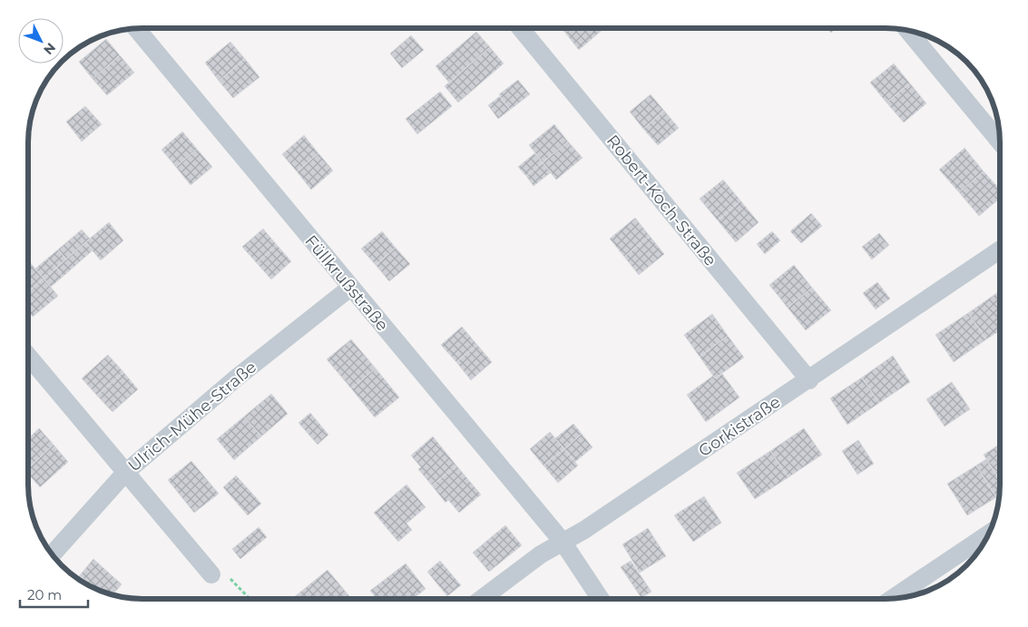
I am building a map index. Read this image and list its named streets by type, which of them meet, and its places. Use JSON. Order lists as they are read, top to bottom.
{
  "streets": {
    "street": [
      "Robert-Koch-Straße",
      "Füllkrußstraße",
      "Ulrich-Mühe-Straße",
      "Gorkistraße"
    ]
  },
  "crossings": [
    ["Robert-Koch-Straße", "Gorkistraße"],
    ["Füllkrußstraße", "Ulrich-Mühe-Straße"],
    ["Füllkrußstraße", "Gorkistraße"]
  ],
  "scale_bar": "20 m",
  "north": "bottom right"
}
